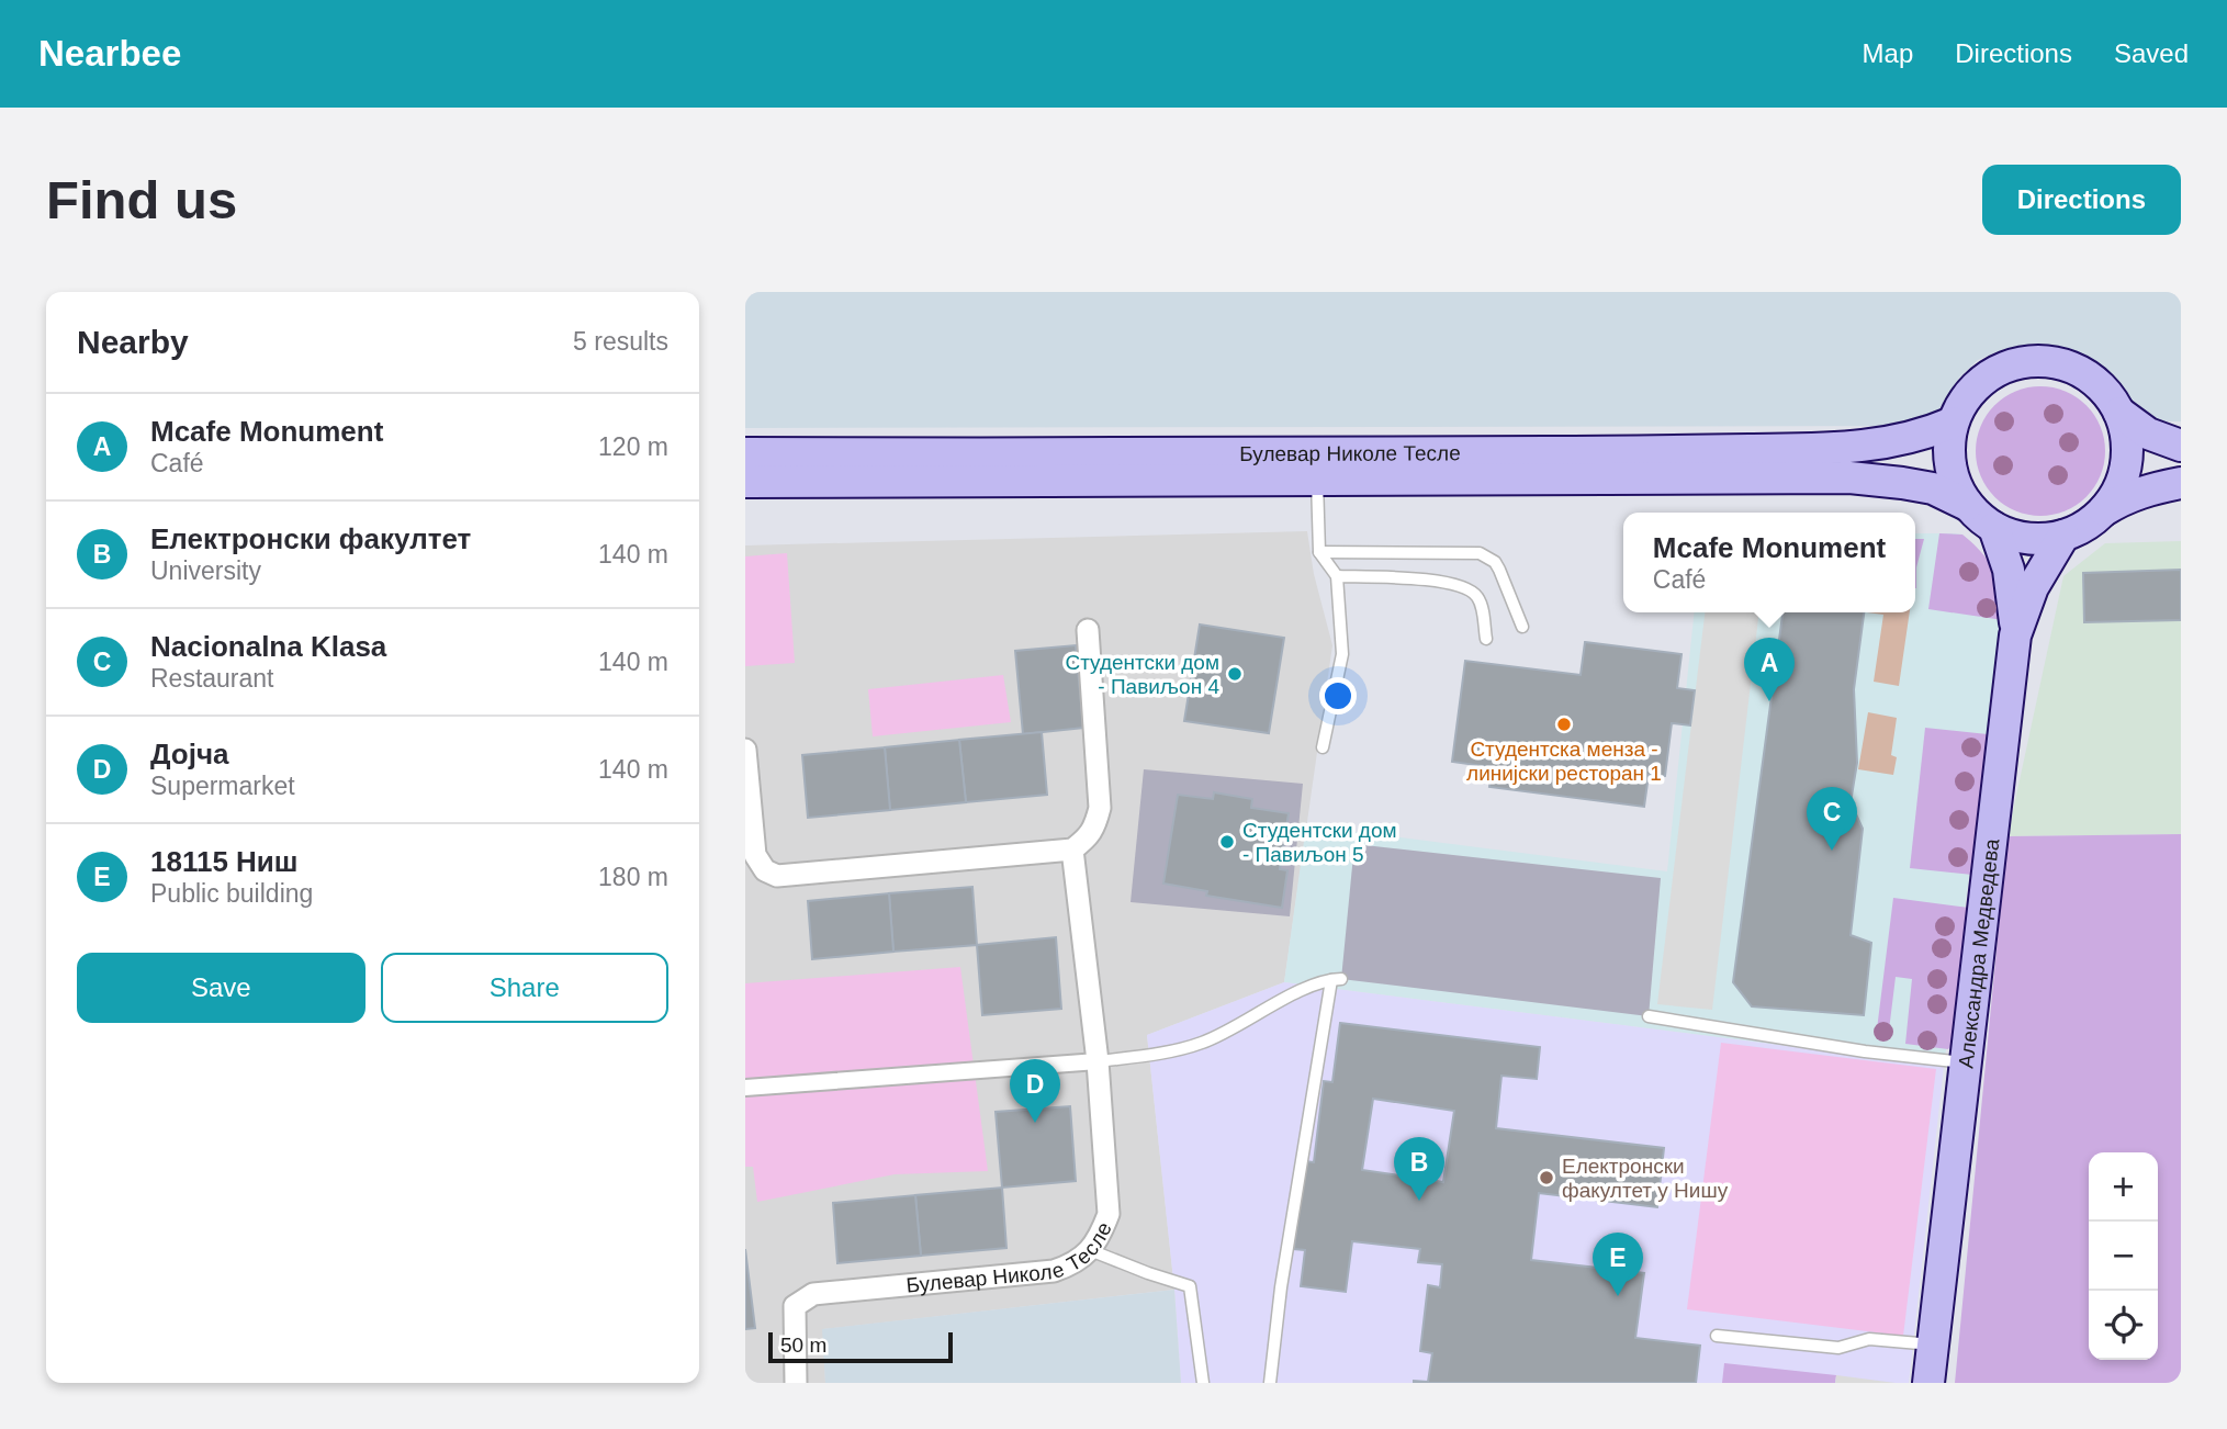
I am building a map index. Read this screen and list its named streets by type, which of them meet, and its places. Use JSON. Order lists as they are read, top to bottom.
{
  "streets": {
    "main road": ["Булевар Николе Тесле", "Александра Медведева"]
  },
  "crossings": [
    ["Булевар Николе Тесле", "Александра Медведева"]
  ],
  "places": [
    "Студентски дом - Павиљон 4",
    "Студентска менза - линијски ресторан 1",
    "Студентски дом - Павиљон 5",
    "Електронски факултет у Нишу"
  ],
  "scale_bar": "50 m",
  "page": {
    "header": "Nearbee",
    "nav": ["Map", "Directions", "Saved"],
    "buttons": [
      "Directions",
      ["Save", "Share"]
    ],
    "title": "Find us",
    "heading": ["Nearby", "5 results"],
    "list": [
      {
        "mark": "A",
        "name": "Mcafe Monument",
        "note": "Café",
        "value": "120 m"
      },
      {
        "mark": "B",
        "name": "Електронски факултет",
        "note": "University",
        "value": "140 m"
      },
      {
        "mark": "C",
        "name": "Nacionalna Klasa",
        "note": "Restaurant",
        "value": "140 m"
      },
      {
        "mark": "D",
        "name": "Дојча",
        "note": "Supermarket",
        "value": "140 m"
      },
      {
        "mark": "E",
        "name": "18115 Ниш",
        "note": "Public building",
        "value": "180 m"
      }
    ],
    "popup": ["Mcafe Monument", "Café"],
    "pins": [
      "A",
      "C",
      "D",
      "B",
      "E"
    ],
    "map_buttons": ["+", "−"],
    "scale": "50 m"
  }
}
